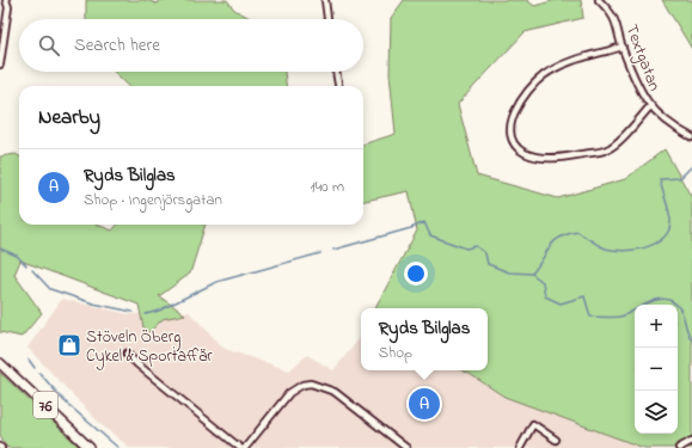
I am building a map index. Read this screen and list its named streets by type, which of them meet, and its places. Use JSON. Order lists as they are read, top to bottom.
{
  "streets": {
    "main road": ["76"],
    "street": ["Textgatan"]
  },
  "places": {
    "shop": ["Stöveln Öberg Cykel & Sportaffär"]
  },
  "page": {
    "search": "Search here",
    "heading": "Nearby",
    "list": [
      {
        "mark": "A",
        "name": "Ryds Bilglas",
        "note": "Shop · Ingenjörsgatan",
        "value": "140 m"
      }
    ],
    "map_buttons": ["+", "−"],
    "popup": ["Ryds Bilglas", "Shop"],
    "pins": "A"
  }
}
